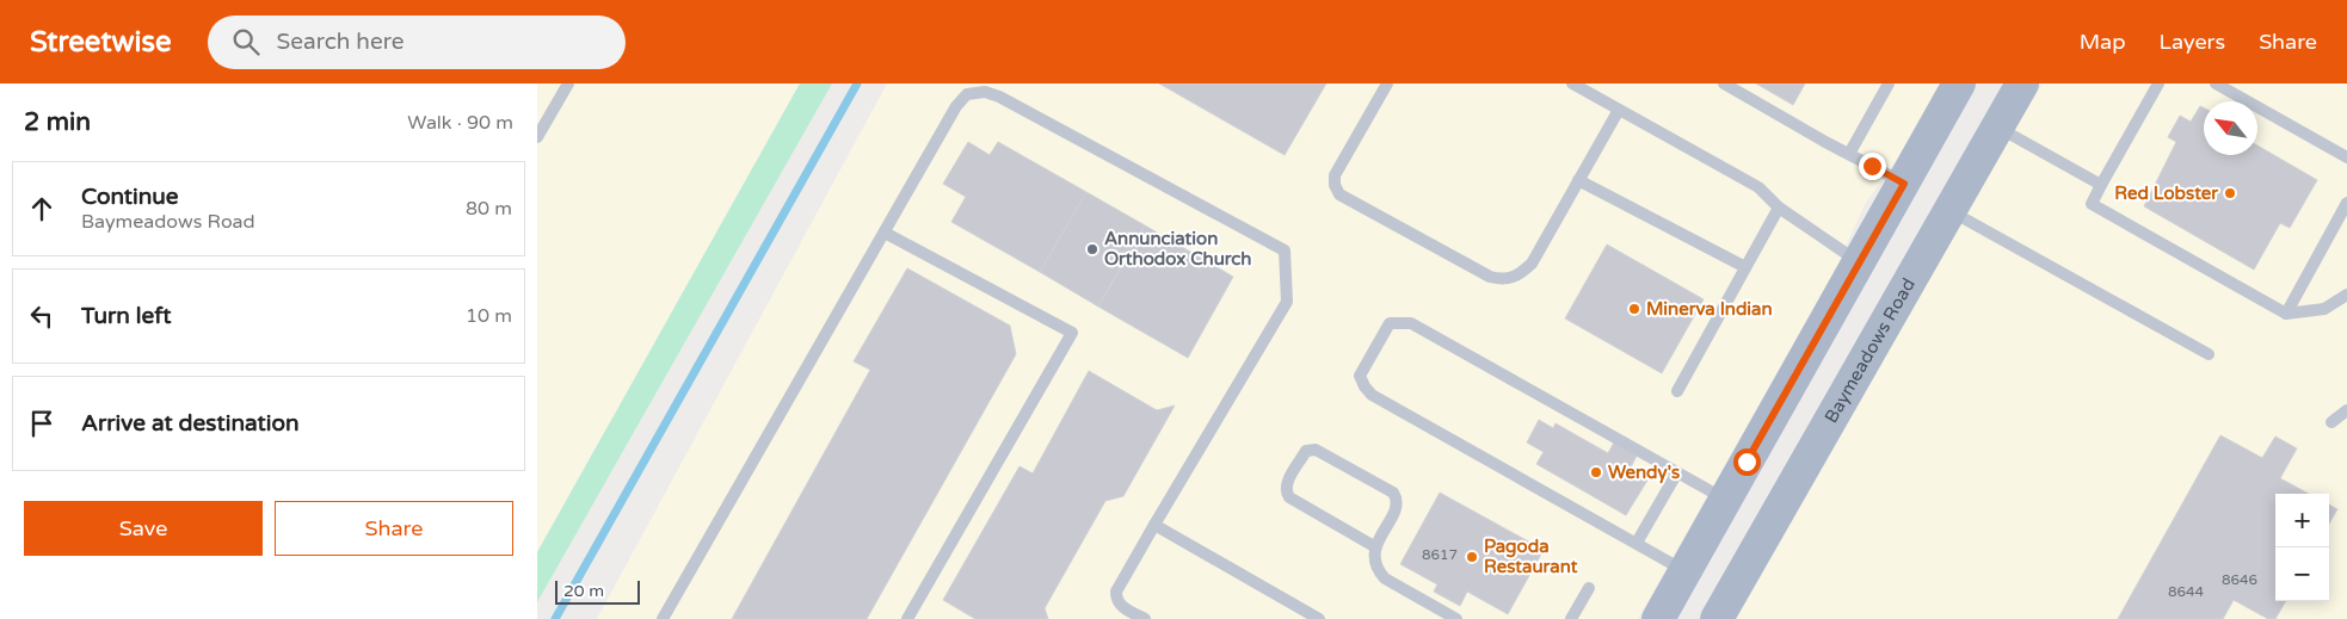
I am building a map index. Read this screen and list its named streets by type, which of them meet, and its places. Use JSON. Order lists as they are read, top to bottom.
{
  "streets": {
    "main road": ["Baymeadows Road"]
  },
  "places": [
    "Red Lobster",
    "Annunciation Orthodox Church",
    "Minerva Indian",
    "Wendy's",
    "Pagoda Restaurant"
  ],
  "house_numbers": ["8617", "8646", "8644"],
  "scale_bar": "20 m",
  "north": "top left",
  "page": {
    "header": "Streetwise",
    "search": "Search here",
    "nav": ["Map", "Layers", "Share"],
    "heading": ["2 min", "Walk · 90 m"],
    "list": [
      ["Continue", "Baymeadows Road", "80 m"],
      ["Turn left", "10 m"],
      "Arrive at destination"
    ],
    "buttons": ["Save", "Share"],
    "map_buttons": ["+", "−"],
    "scale": "20 m"
  }
}
